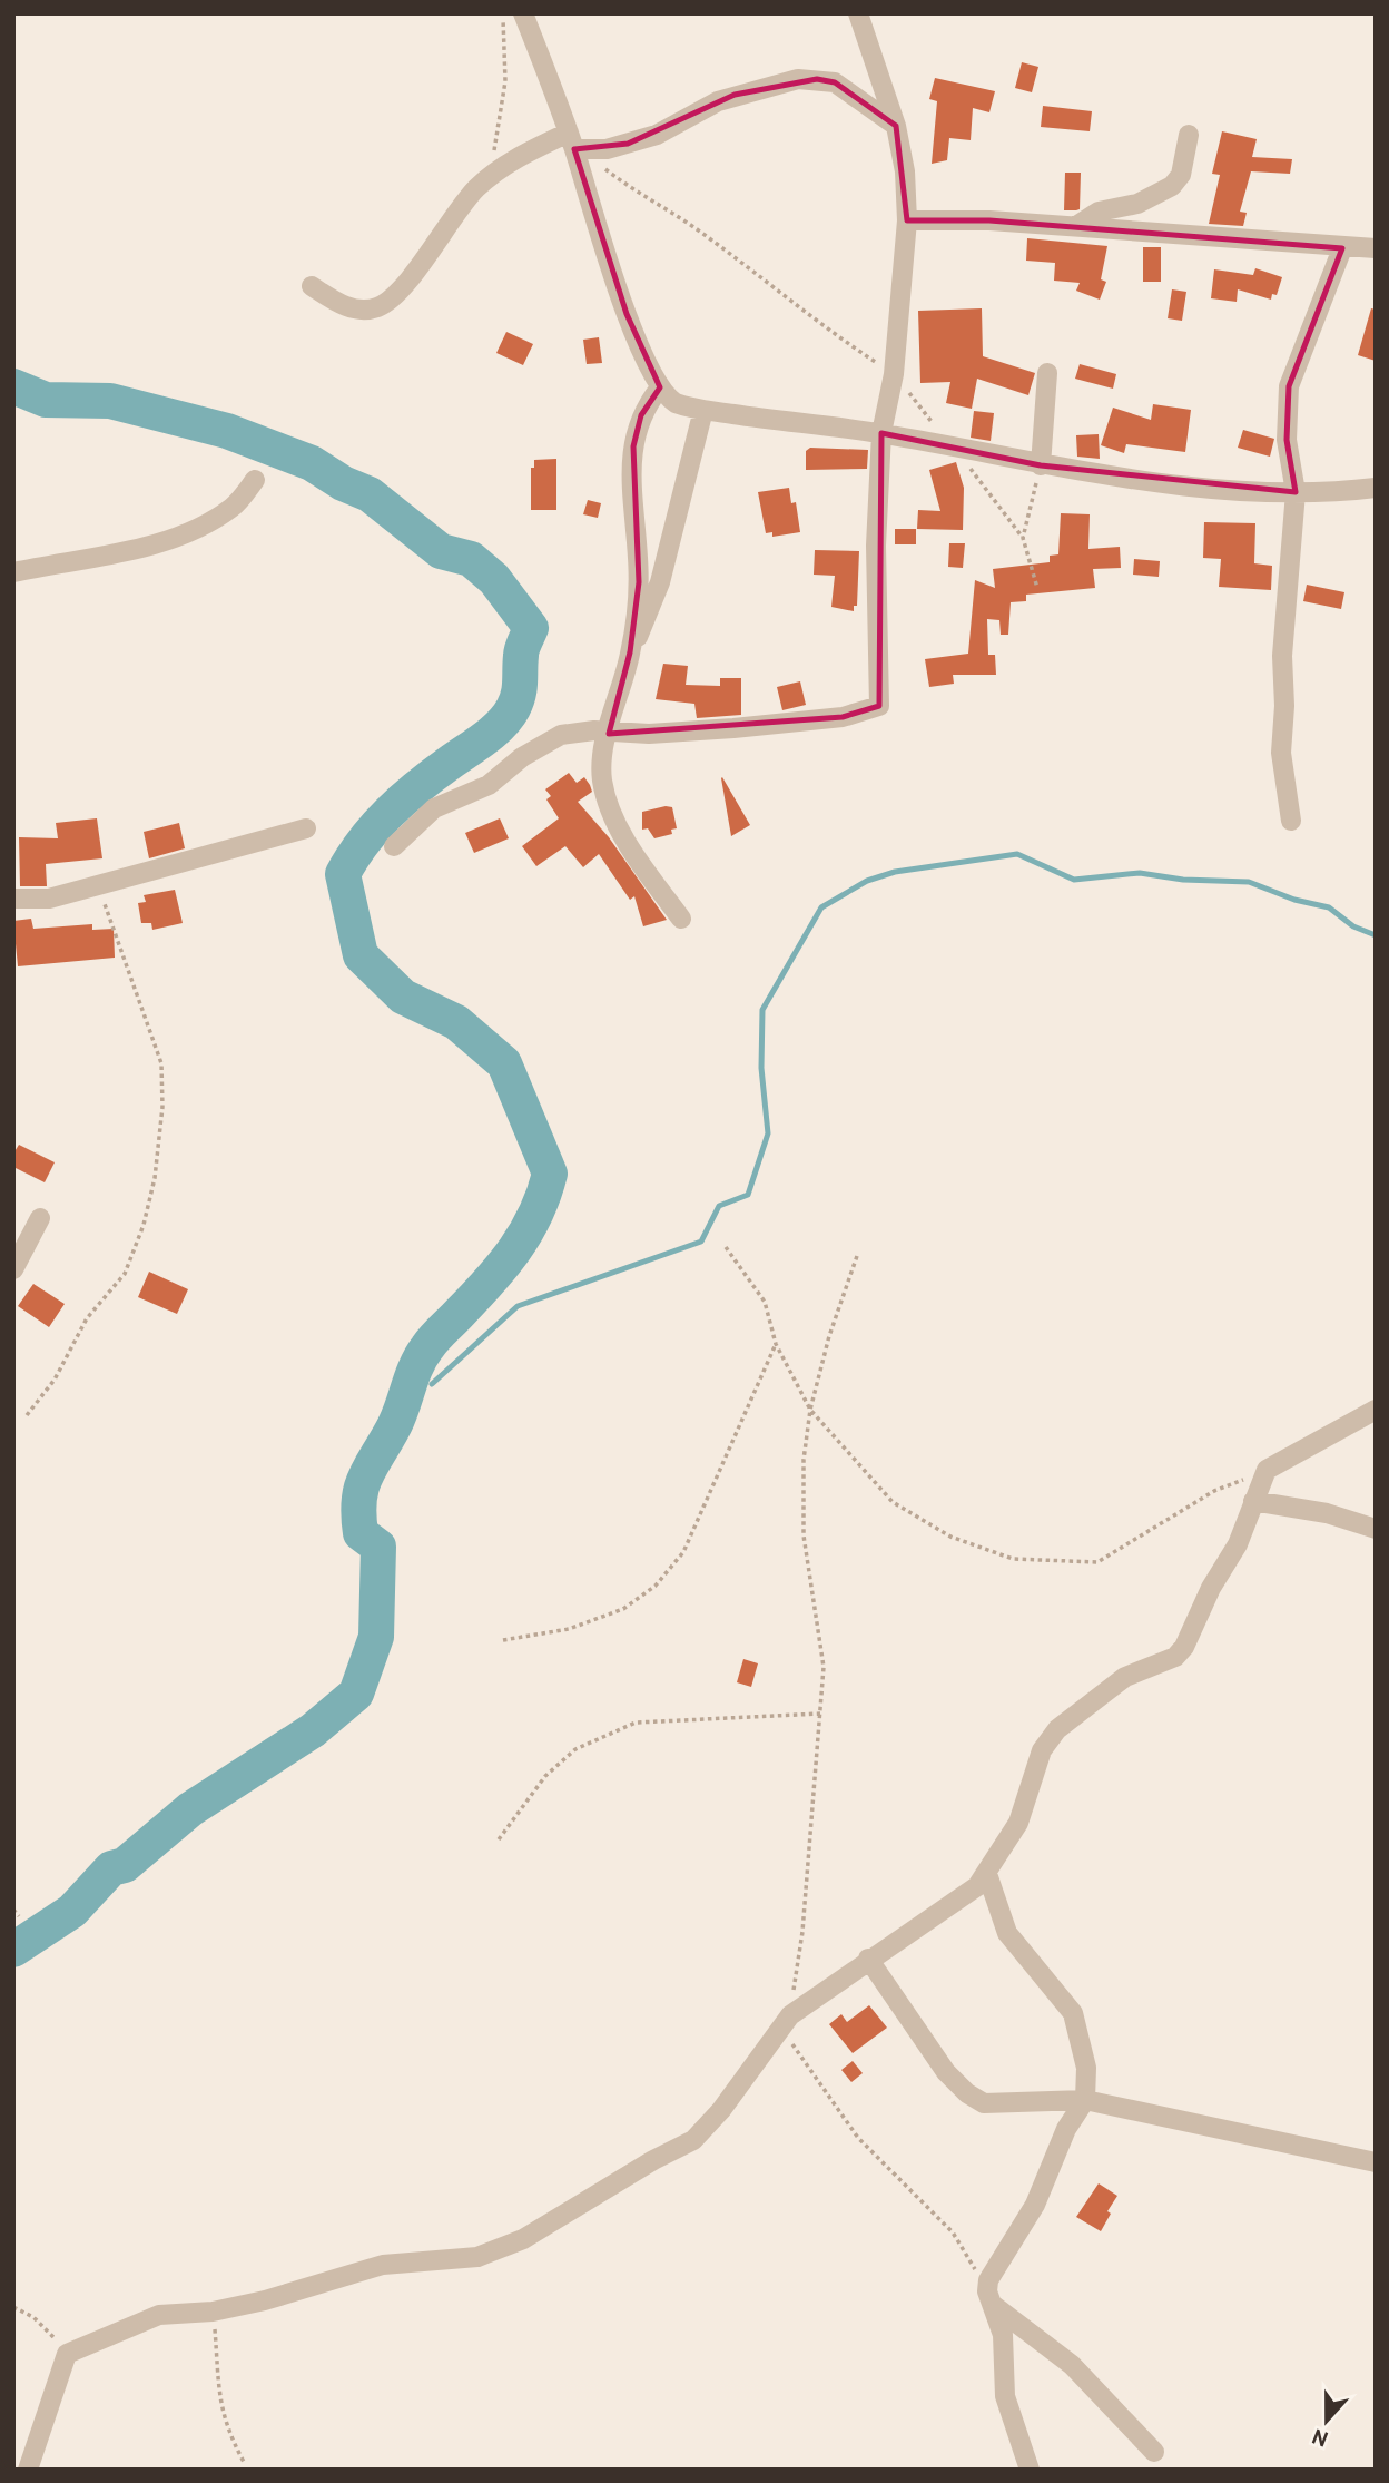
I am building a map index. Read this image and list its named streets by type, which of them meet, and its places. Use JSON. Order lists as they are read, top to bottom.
{
  "north": "bottom"
}
